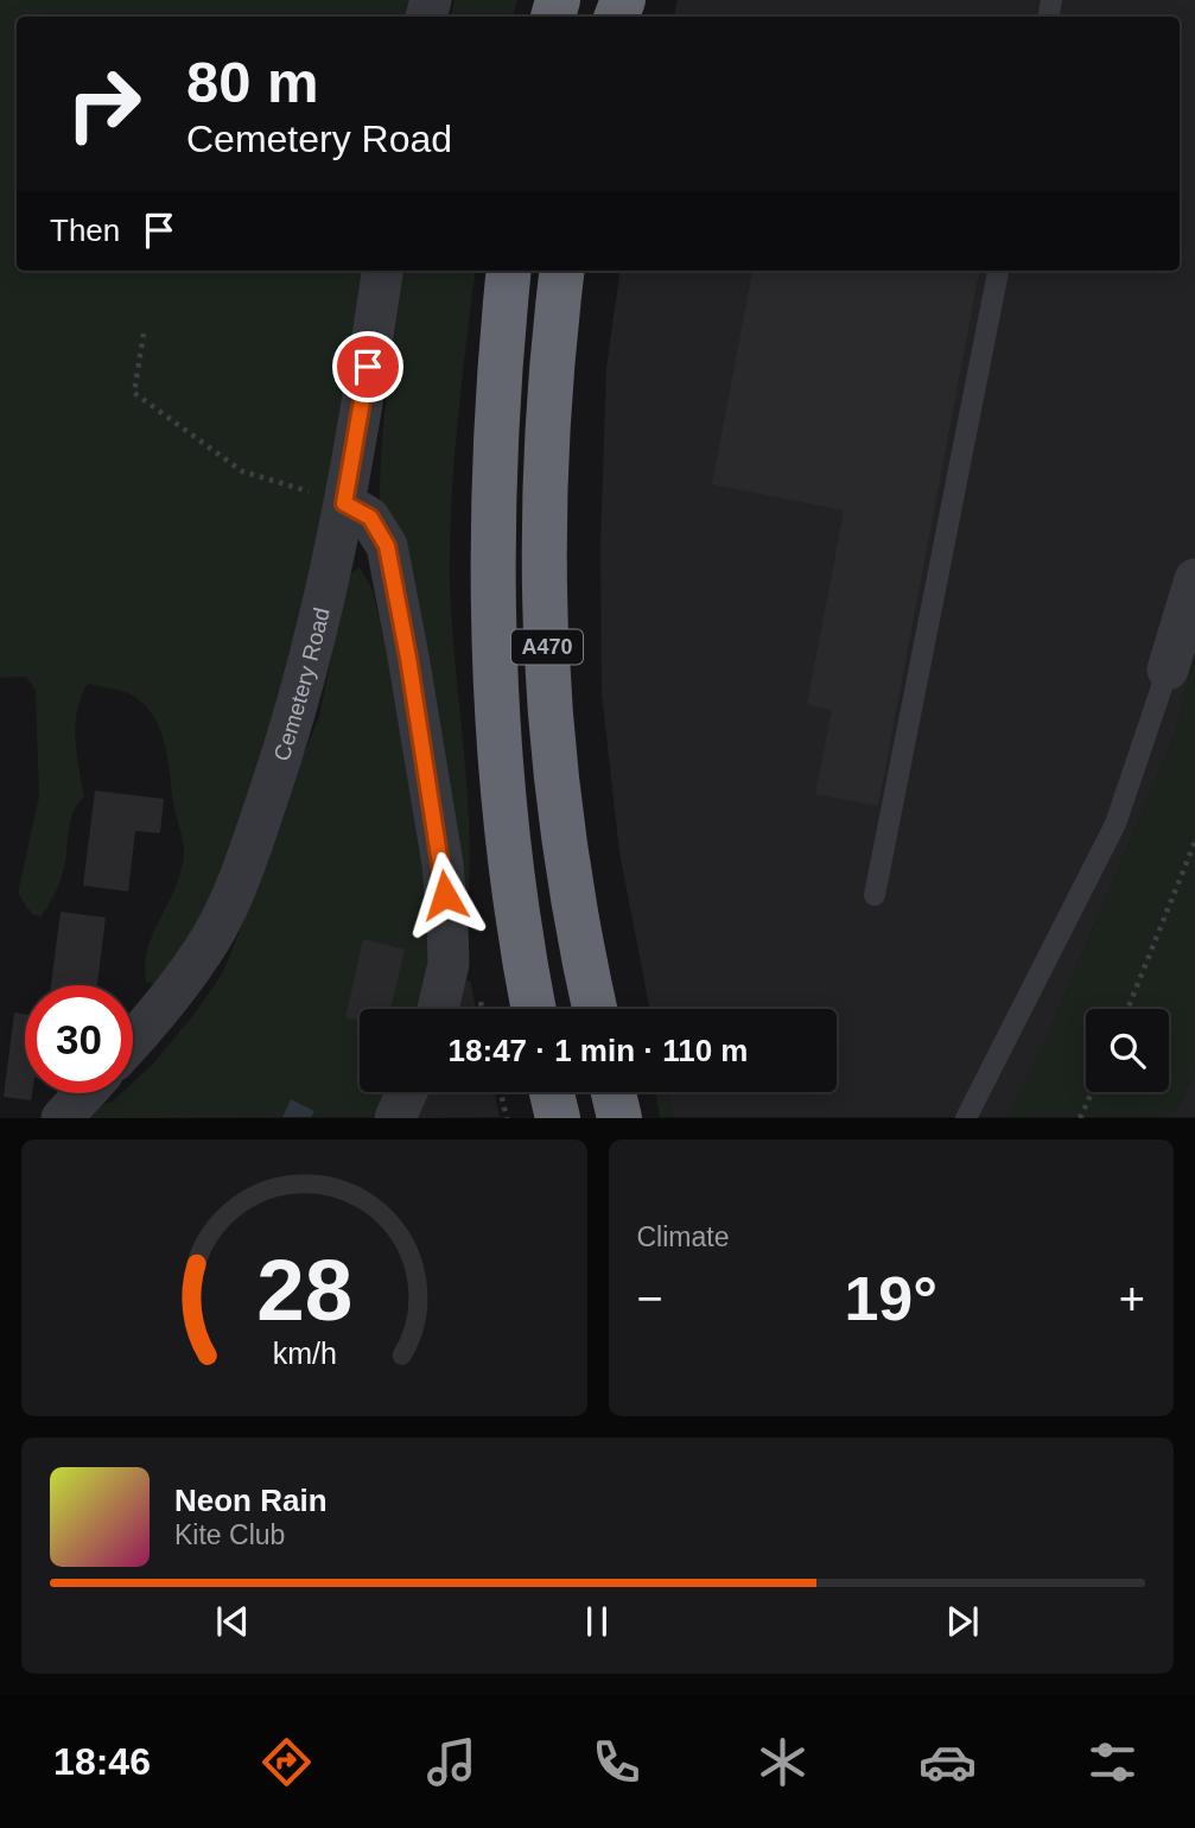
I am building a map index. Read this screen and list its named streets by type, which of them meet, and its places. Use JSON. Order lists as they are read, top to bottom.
{
  "streets": {
    "highway": ["A470"],
    "street": ["Cemetery Road"]
  },
  "page": {
    "turn": ["80 m", "Cemetery Road"],
    "then": "Then",
    "limit": "30",
    "trip": "18:47 · 1 min · 110 m",
    "tile": "Climate",
    "heat": ["−", "19°", "+"],
    "song": ["Neon Rain", "Kite Club"],
    "tabs": "18:46",
    "gauge": ["28", "km/h"]
  }
}
